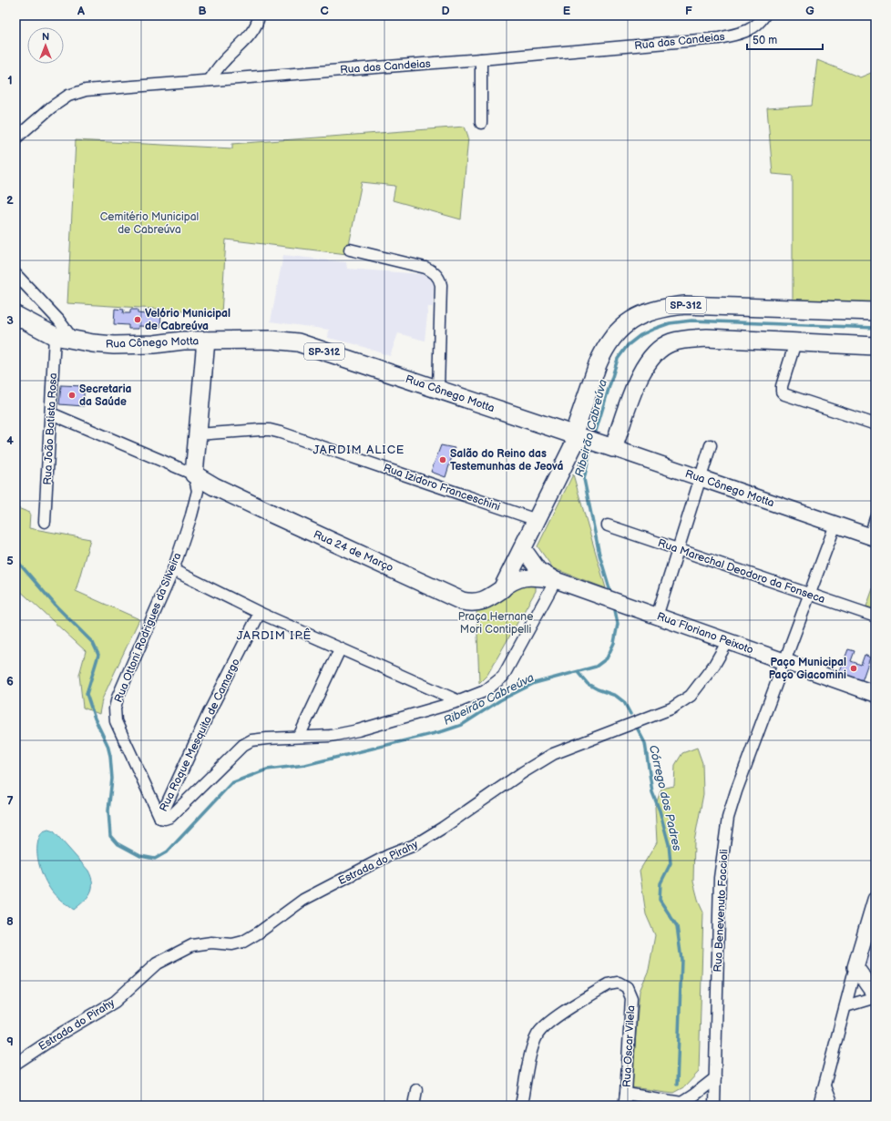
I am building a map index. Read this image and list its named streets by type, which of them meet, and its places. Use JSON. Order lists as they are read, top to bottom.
{
  "streets": {
    "main road": ["SP-312", "Rua Cônego Motta", "Rua 24 de Março"],
    "street": [
      "Rua das Candeias",
      "Rua João Batista Rosa",
      "Rua Izidoro Franceschini",
      "Rua Marechal Deodoro da Fonseca",
      "Rua Ottoni Rodrigues da Silveira",
      "Rua Floriano Peixoto",
      "Rua Roque Mesquita de Camargo",
      "Estrada do Pirahy",
      "Rua Benevenuto Faccioli",
      "Rua Oscar Vilela"
    ]
  },
  "crossings": [
    ["SP-312", "Rua Cônego Motta"],
    ["SP-312", "Rua 24 de Março"],
    ["Rua Cônego Motta", "Rua João Batista Rosa"],
    ["Rua Cônego Motta", "Rua 24 de Março"],
    ["Rua Cônego Motta", "Rua Benevenuto Faccioli"],
    ["Rua João Batista Rosa", "Rua 24 de Março"],
    ["Rua Izidoro Franceschini", "Rua 24 de Março"],
    ["Rua 24 de Março", "Rua Ottoni Rodrigues da Silveira"],
    ["Rua Marechal Deodoro da Fonseca", "Rua Benevenuto Faccioli"],
    ["Rua Ottoni Rodrigues da Silveira", "Rua Roque Mesquita de Camargo"],
    ["Rua Floriano Peixoto", "Estrada do Pirahy"],
    ["Rua Floriano Peixoto", "Rua Benevenuto Faccioli"]
  ],
  "districts": ["JARDIM ALICE", "JARDIM IPÊ"],
  "water": ["Ribeirão Cabreúva", "Córrego dos Padres"],
  "parks": ["Cemitério Municipal de Cabreúva", "Praça Hernane Mori Contipelli"],
  "places": [
    "Velório Municipal de Cabreúva",
    "Secretaria da Saúde",
    "Salão do Reino das Testemunhas de Jeová",
    "Paço Municipal Paço Giacomini"
  ],
  "scale_bar": "50 m",
  "north": "top",
  "grid": {
    "columns": [
      "A",
      "B",
      "C",
      "D",
      "E",
      "F",
      "G"
    ],
    "rows": [
      "1",
      "2",
      "3",
      "4",
      "5",
      "6",
      "7",
      "8",
      "9"
    ]
  }
}
